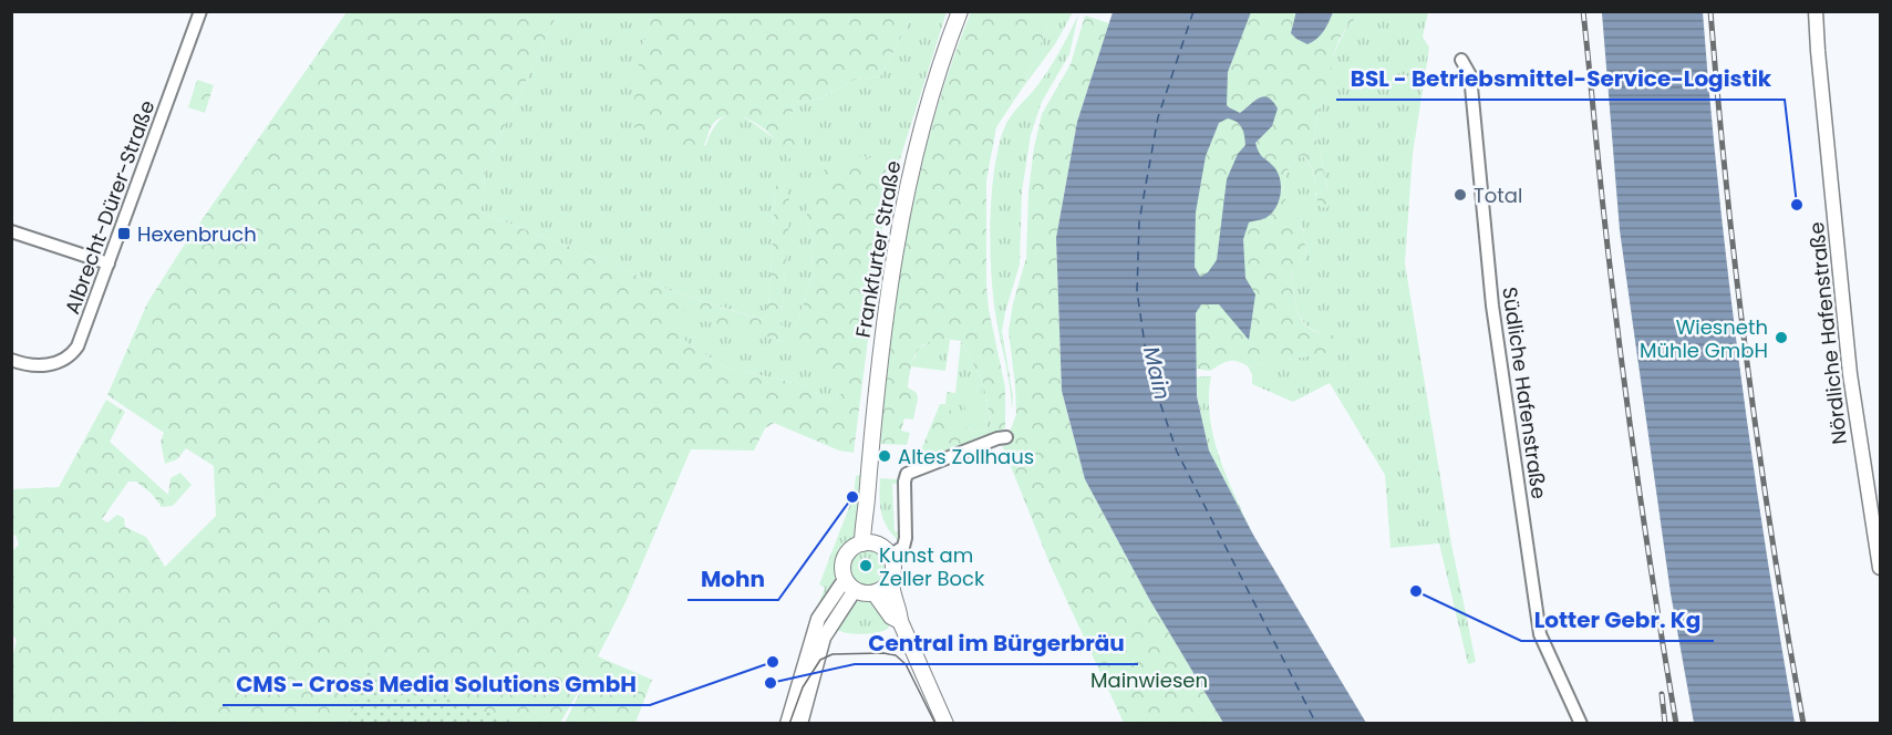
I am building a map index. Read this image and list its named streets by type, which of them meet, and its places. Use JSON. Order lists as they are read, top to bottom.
{
  "streets": {
    "main road": ["Frankfurter Straße"],
    "street": ["Albrecht-Dürer-Straße", "Nördliche Hafenstraße", "Südliche Hafenstraße"]
  },
  "water": ["Main"],
  "parks": ["Mainwiesen"],
  "places": {
    "other": [
      "Total",
      "BSL - Betriebsmittel-Service-Logistik",
      "Wiesneth Mühle GmbH",
      "Altes Zollhaus",
      "Mohn",
      "Kunst am Zeller Bock",
      "Lotter Gebr. Kg",
      "CMS - Cross Media Solutions GmbH",
      "Central im Bürgerbräu"
    ],
    "transit": ["Hexenbruch"]
  }
}
